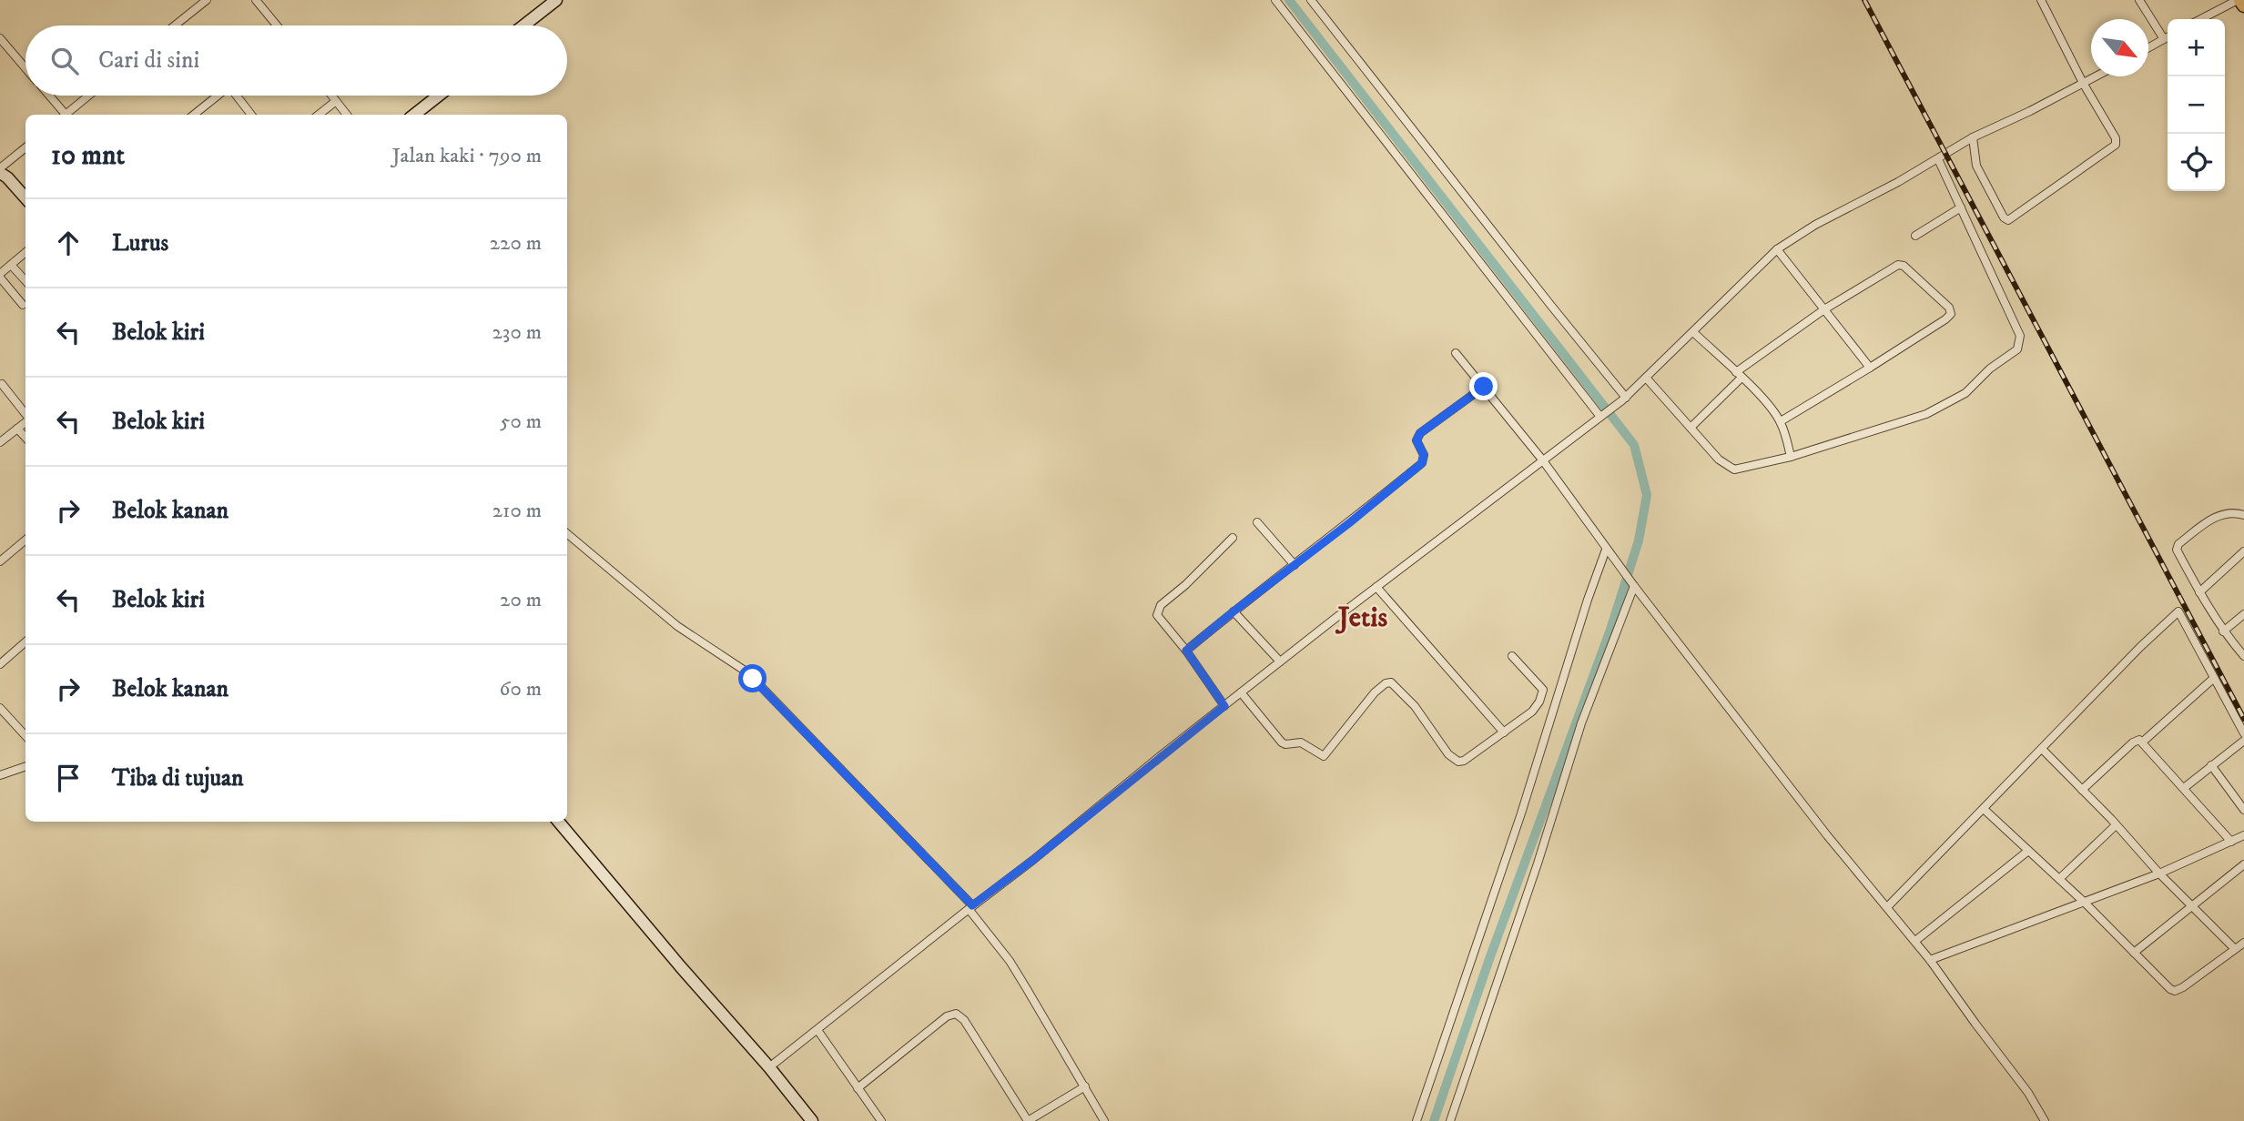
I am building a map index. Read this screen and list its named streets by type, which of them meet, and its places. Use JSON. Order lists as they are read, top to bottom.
{
  "districts": ["Jetis"],
  "north": "bottom right",
  "page": {
    "map_buttons": ["+", "−"],
    "search": "Cari di sini",
    "heading": ["10 mnt", "Jalan kaki · 790 m"],
    "list": [
      ["Lurus", "220 m"],
      ["Belok kiri", "230 m"],
      ["Belok kiri", "50 m"],
      ["Belok kanan", "210 m"],
      ["Belok kiri", "20 m"],
      ["Belok kanan", "60 m"],
      "Tiba di tujuan"
    ]
  }
}
